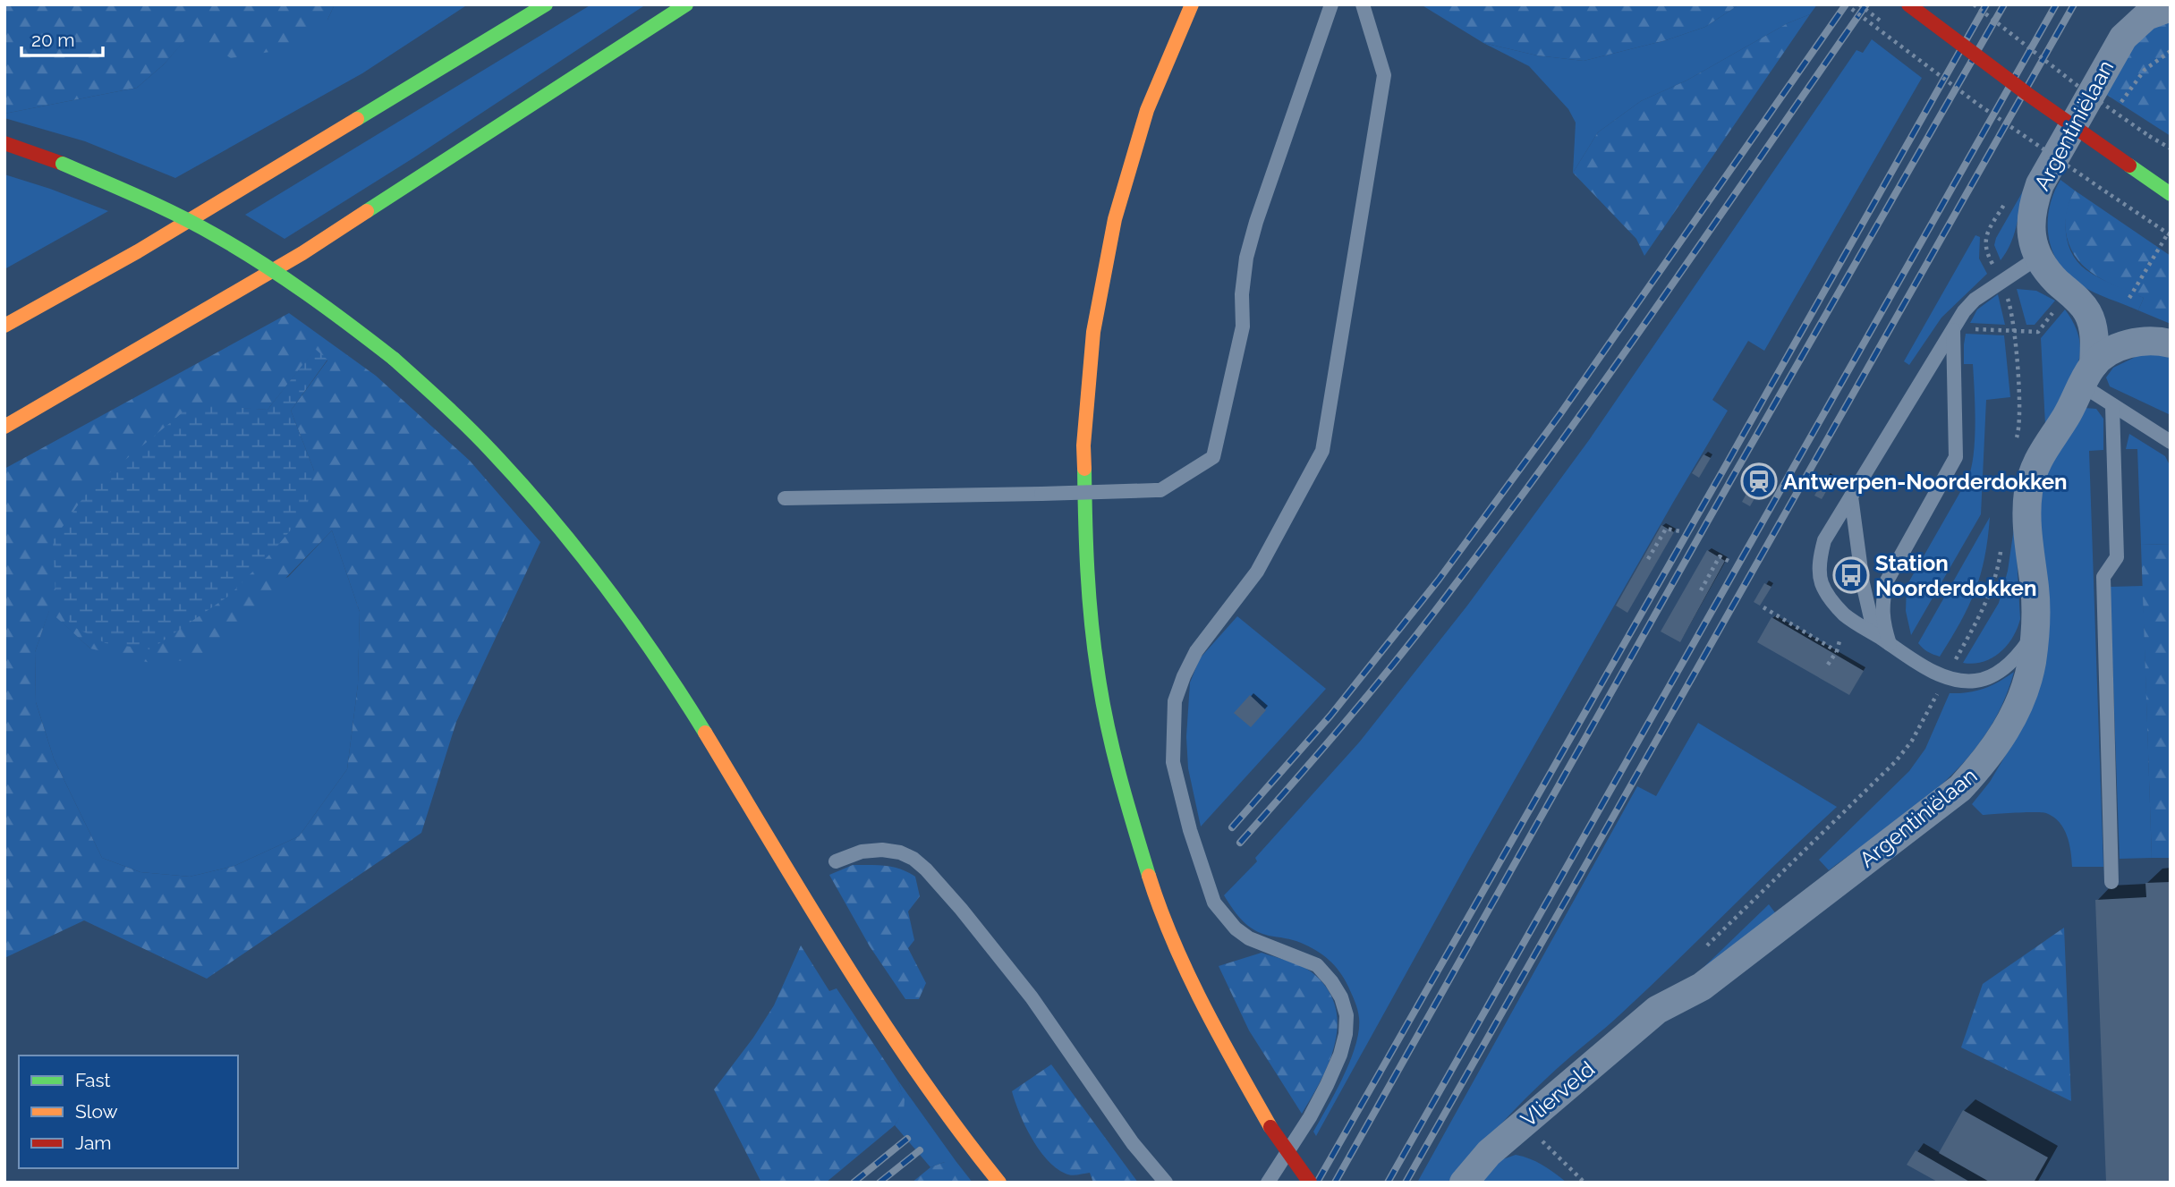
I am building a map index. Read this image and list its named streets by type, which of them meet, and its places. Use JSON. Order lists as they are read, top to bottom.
{
  "streets": {
    "street": ["Argentiniëlaan", "Vlierveld"]
  },
  "crossings": [
    ["Argentiniëlaan", "Vlierveld"]
  ],
  "places": {
    "station": ["Antwerpen-Noorderdokken"],
    "bus stop": ["Station Noorderdokken"]
  },
  "legend": ["Fast", "Slow", "Jam"],
  "scale_bar": "20 m"
}
